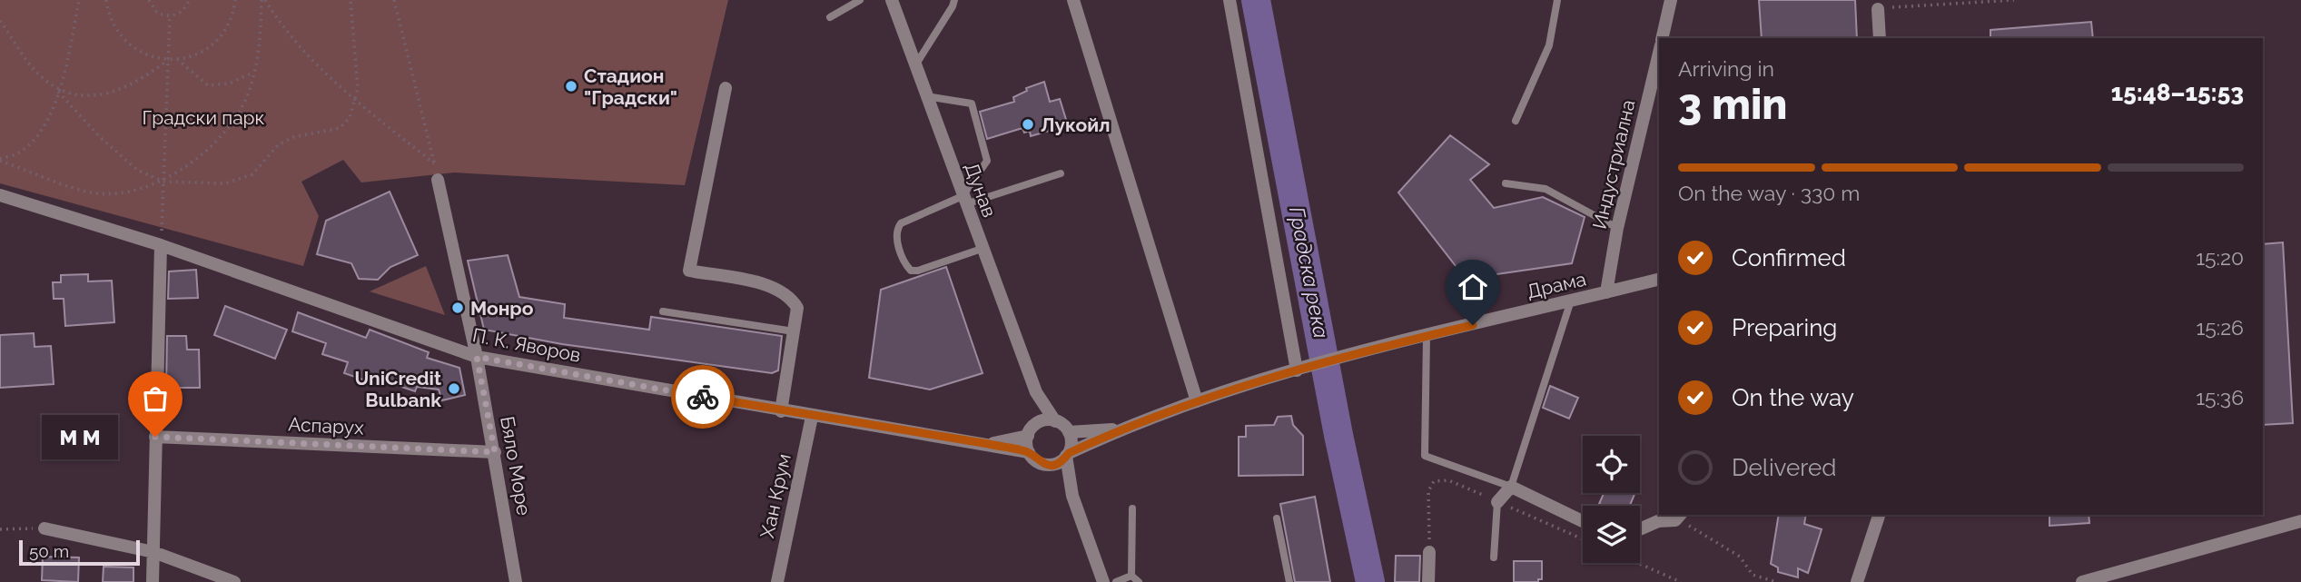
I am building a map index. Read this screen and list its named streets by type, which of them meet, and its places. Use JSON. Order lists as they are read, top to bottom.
{
  "streets": {
    "street": [
      "Индустриална",
      "Дунав",
      "Драма",
      "П. К. Яворов",
      "Аспарух",
      "Бяло Море",
      "Хан Крум"
    ]
  },
  "crossings": [
    ["Индустриална", "Драма"],
    ["Дунав", "П. К. Яворов"],
    ["П. К. Яворов", "Бяло Море"],
    ["П. К. Яворов", "Хан Крум"],
    ["Аспарух", "Бяло Море"]
  ],
  "water": ["Градска река"],
  "parks": ["Градски парк"],
  "places": [
    "Стадион \"Градски\"",
    "Лукойл",
    "Монро",
    "UniCredit Bulbank",
    "M M"
  ],
  "scale_bar": "50 m",
  "page": {
    "heading": ["3 min", "Arriving in", "15:48–15:53"],
    "bar": "On the way · 330 m",
    "list": [
      ["Confirmed", "15:20"],
      ["Preparing", "15:26"],
      ["On the way", "15:36"],
      "Delivered"
    ],
    "bubble": "M M",
    "scale": "50 m"
  }
}
